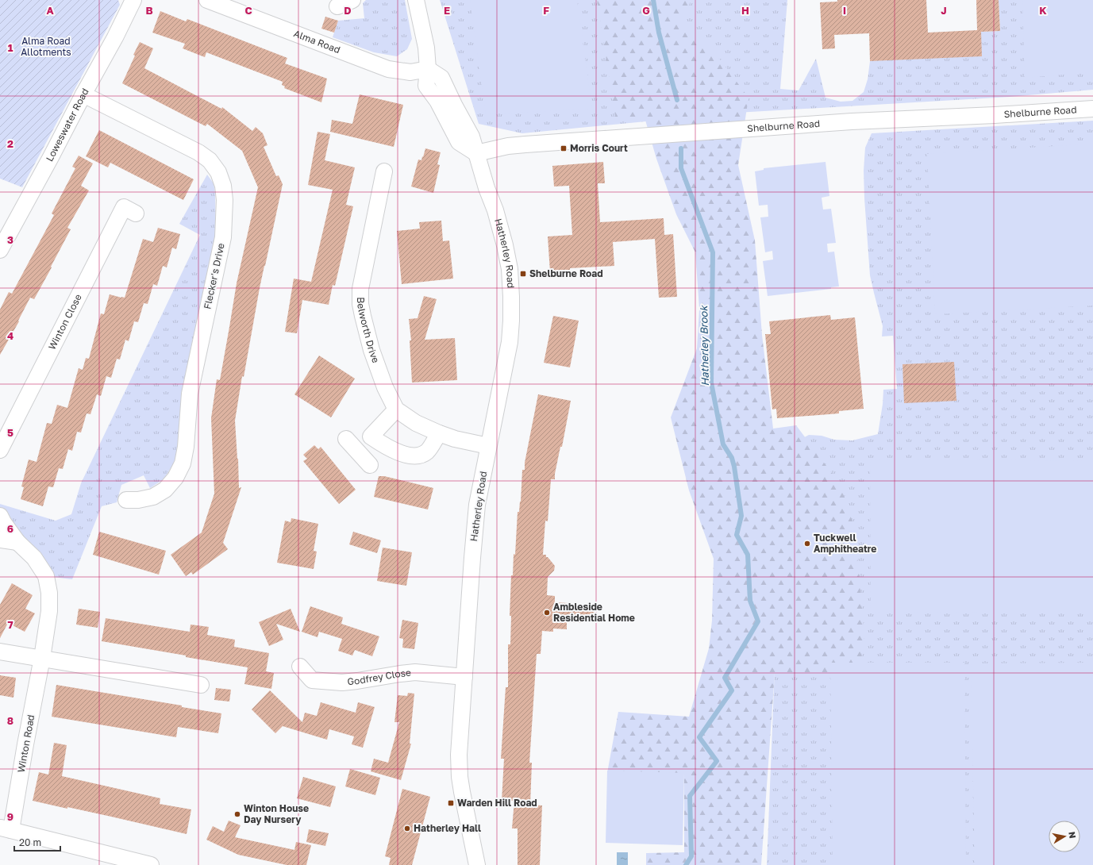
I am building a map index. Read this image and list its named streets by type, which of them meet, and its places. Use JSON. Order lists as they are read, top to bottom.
{
  "streets": {
    "street": [
      "Alma Road",
      "Shelburne Road",
      "Loweswater Road",
      "Hatherley Road",
      "Flecker's Drive",
      "Winton Close",
      "Belworth Drive",
      "Godfrey Close",
      "Winton Road"
    ]
  },
  "crossings": [
    ["Alma Road", "Hatherley Road"],
    ["Shelburne Road", "Hatherley Road"],
    ["Loweswater Road", "Flecker's Drive"],
    ["Hatherley Road", "Belworth Drive"],
    ["Hatherley Road", "Godfrey Close"]
  ],
  "water": ["Hatherley Brook"],
  "parks": ["Alma Road Allotments"],
  "places": {
    "transit": ["Morris Court", "Shelburne Road", "Warden Hill Road"],
    "other": [
      "Tuckwell Amphitheatre",
      "Ambleside Residential Home",
      "Winton House Day Nursery",
      "Hatherley Hall"
    ]
  },
  "scale_bar": "20 m",
  "north": "right",
  "grid": {
    "columns": [
      "A",
      "B",
      "C",
      "D",
      "E",
      "F",
      "G",
      "H",
      "I",
      "J",
      "K"
    ],
    "rows": [
      "1",
      "2",
      "3",
      "4",
      "5",
      "6",
      "7",
      "8",
      "9"
    ]
  }
}
